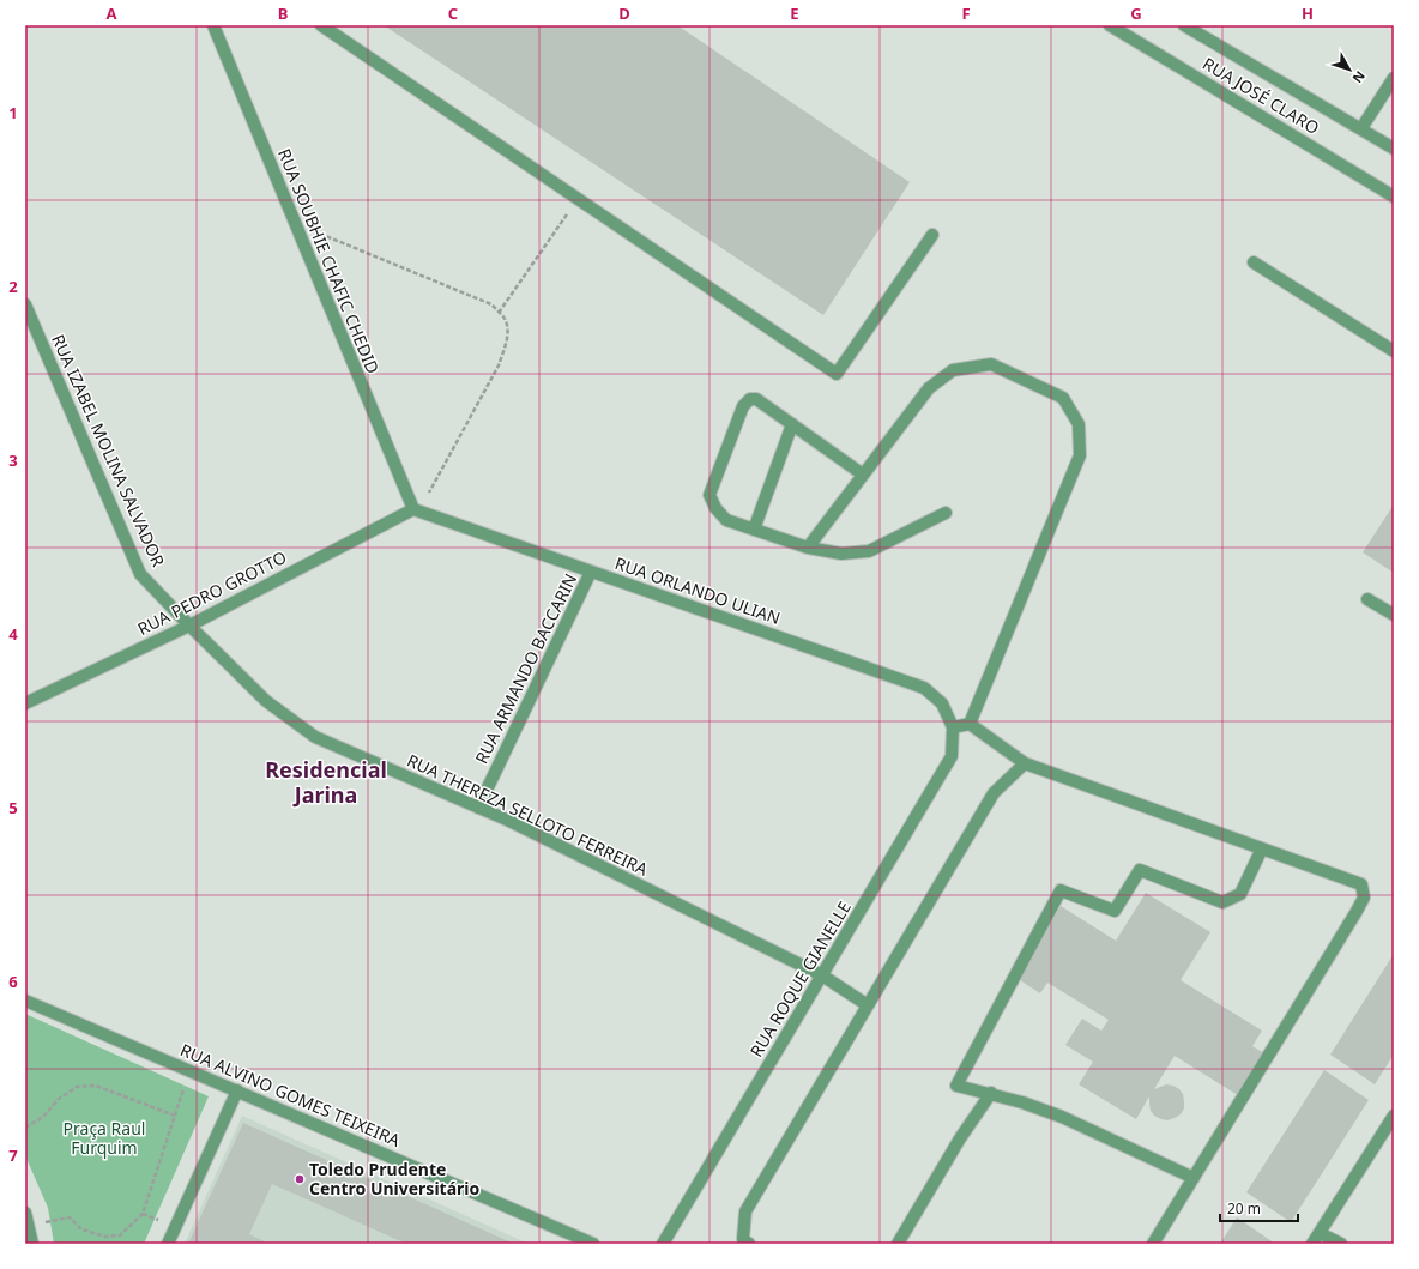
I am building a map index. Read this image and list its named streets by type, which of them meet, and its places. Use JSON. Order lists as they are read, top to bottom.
{
  "streets": {
    "street": [
      "RUA JOSÉ CLARO",
      "RUA SOUBHIE CHAFIC CHEDID",
      "RUA IZABEL MOLINA SALVADOR",
      "RUA ORLANDO ULIAN",
      "RUA PEDRO GROTTO",
      "RUA ARMANDO BACCARIN",
      "RUA THEREZA SELLOTO FERREIRA",
      "RUA ROQUE GIANELLE",
      "RUA ALVINO GOMES TEIXEIRA"
    ]
  },
  "crossings": [
    ["RUA SOUBHIE CHAFIC CHEDID", "RUA ORLANDO ULIAN"],
    ["RUA SOUBHIE CHAFIC CHEDID", "RUA PEDRO GROTTO"],
    ["RUA IZABEL MOLINA SALVADOR", "RUA PEDRO GROTTO"],
    ["RUA IZABEL MOLINA SALVADOR", "RUA THEREZA SELLOTO FERREIRA"],
    ["RUA ORLANDO ULIAN", "RUA PEDRO GROTTO"],
    ["RUA ORLANDO ULIAN", "RUA ARMANDO BACCARIN"],
    ["RUA ORLANDO ULIAN", "RUA ROQUE GIANELLE"],
    ["RUA PEDRO GROTTO", "RUA THEREZA SELLOTO FERREIRA"],
    ["RUA ARMANDO BACCARIN", "RUA THEREZA SELLOTO FERREIRA"],
    ["RUA THEREZA SELLOTO FERREIRA", "RUA ROQUE GIANELLE"]
  ],
  "districts": ["Residencial Jarina"],
  "parks": ["Praça Raul Furquim"],
  "places": ["Toledo Prudente Centro Universitário"],
  "scale_bar": "20 m",
  "north": "bottom right",
  "grid": {
    "columns": [
      "A",
      "B",
      "C",
      "D",
      "E",
      "F",
      "G",
      "H"
    ],
    "rows": [
      "1",
      "2",
      "3",
      "4",
      "5",
      "6",
      "7"
    ]
  }
}
